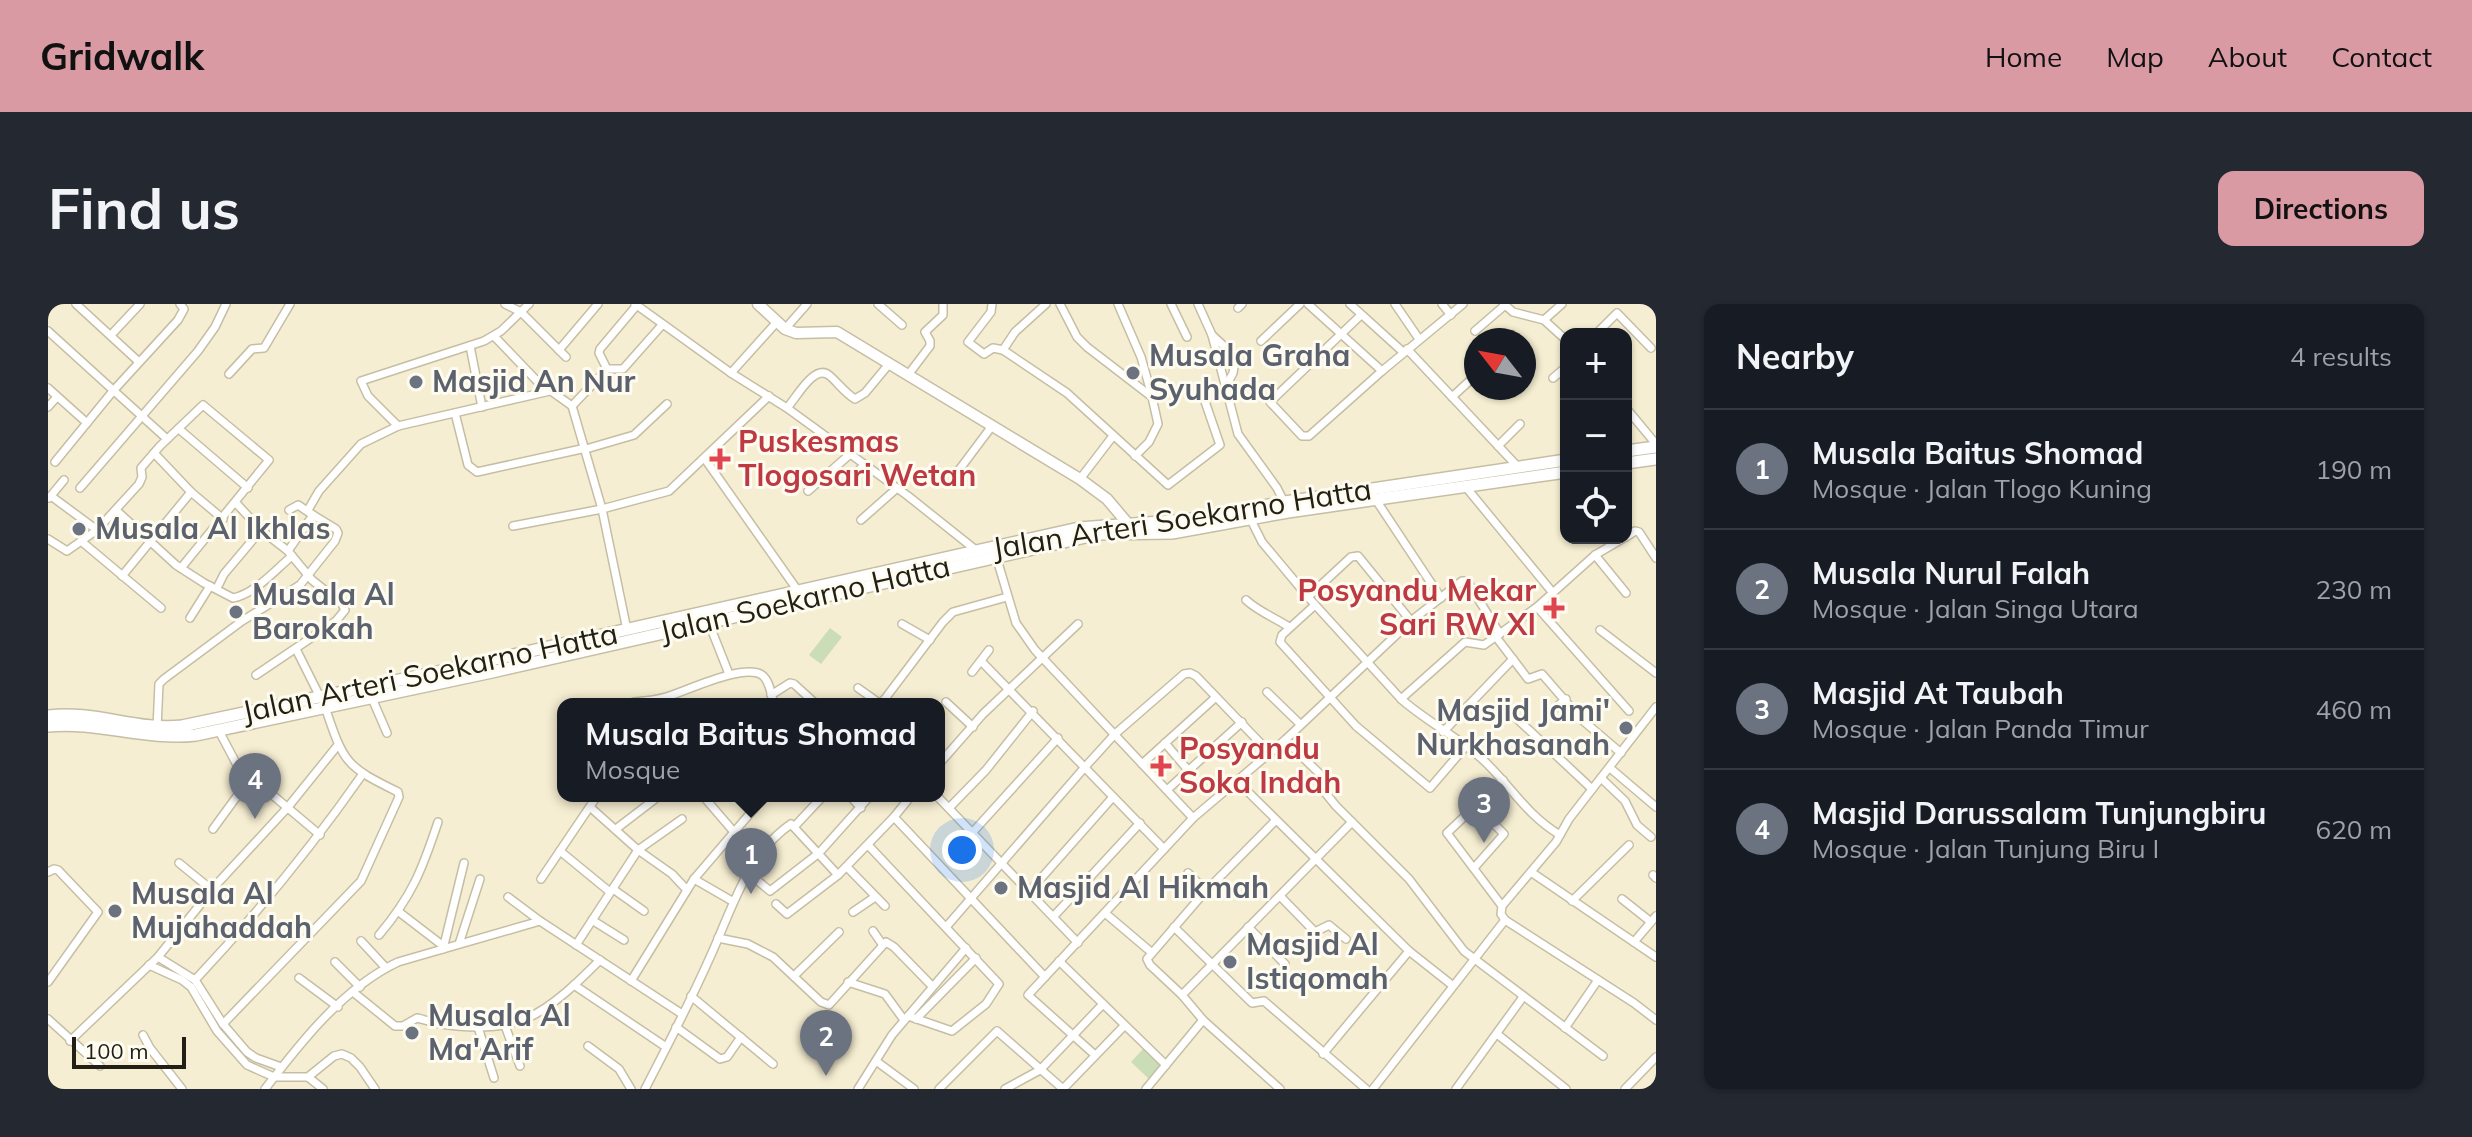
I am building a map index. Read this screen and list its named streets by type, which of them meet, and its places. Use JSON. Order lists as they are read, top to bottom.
{
  "streets": {
    "main road": ["Jalan Arteri Soekarno Hatta", "Jalan Soekarno Hatta"]
  },
  "crossings": [
    ["Jalan Arteri Soekarno Hatta", "Jalan Soekarno Hatta"]
  ],
  "places": {
    "other": [
      "Musala Graha Syuhada",
      "Masjid An Nur",
      "Musala Al Ikhlas",
      "Musala Al Barokah",
      "Masjid Jami' Nurkhasanah",
      "Masjid Al Hikmah",
      "Musala Al Mujahaddah",
      "Masjid Al Istiqomah",
      "Musala Al Ma'Arif"
    ],
    "health": ["Puskesmas Tlogosari Wetan", "Posyandu Mekar Sari RW XI", "Posyandu Soka Indah"]
  },
  "scale_bar": "100 m",
  "north": "top left",
  "page": {
    "header": "Gridwalk",
    "nav": [
      "Home",
      "Map",
      "About",
      "Contact"
    ],
    "buttons": "Directions",
    "title": "Find us",
    "heading": ["Nearby", "4 results"],
    "map_buttons": ["+", "−"],
    "list": [
      {
        "mark": "1",
        "name": "Musala Baitus Shomad",
        "note": "Mosque · Jalan Tlogo Kuning",
        "value": "190 m"
      },
      {
        "mark": "2",
        "name": "Musala Nurul Falah",
        "note": "Mosque · Jalan Singa Utara",
        "value": "230 m"
      },
      {
        "mark": "3",
        "name": "Masjid At Taubah",
        "note": "Mosque · Jalan Panda Timur",
        "value": "460 m"
      },
      {
        "mark": "4",
        "name": "Masjid Darussalam Tunjungbiru",
        "note": "Mosque · Jalan Tunjung Biru I",
        "value": "620 m"
      }
    ],
    "popup": ["Musala Baitus Shomad", "Mosque"],
    "pins": [
      "4",
      "3",
      "1",
      "2"
    ],
    "scale": "100 m"
  }
}
